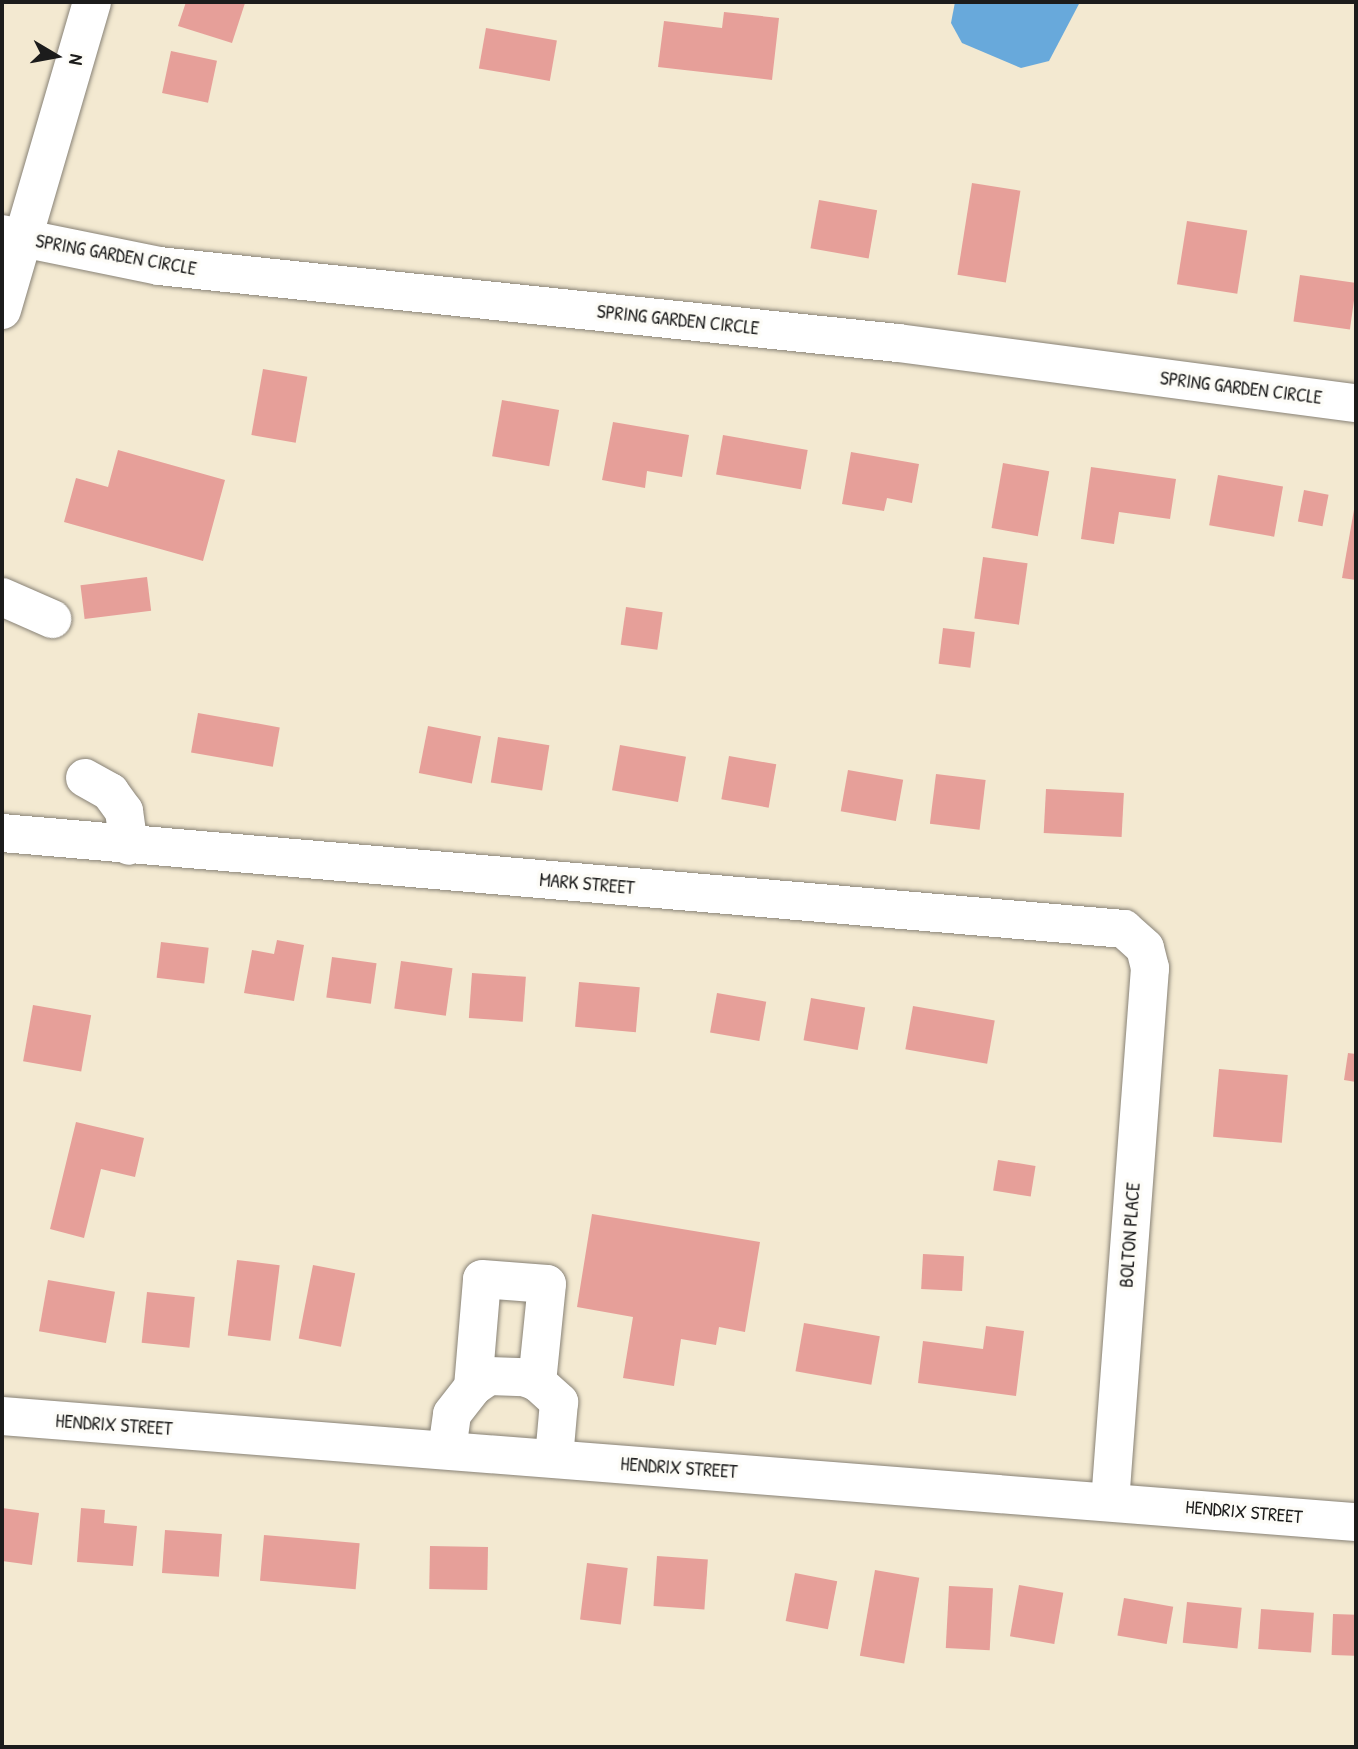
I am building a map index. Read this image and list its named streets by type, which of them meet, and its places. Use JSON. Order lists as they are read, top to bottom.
{
  "streets": {
    "street": [
      "SPRING GARDEN CIRCLE",
      "MARK STREET",
      "BOLTON PLACE",
      "HENDRIX STREET"
    ]
  },
  "crossings": [
    ["MARK STREET", "BOLTON PLACE"],
    ["BOLTON PLACE", "HENDRIX STREET"]
  ],
  "north": "right"
}
